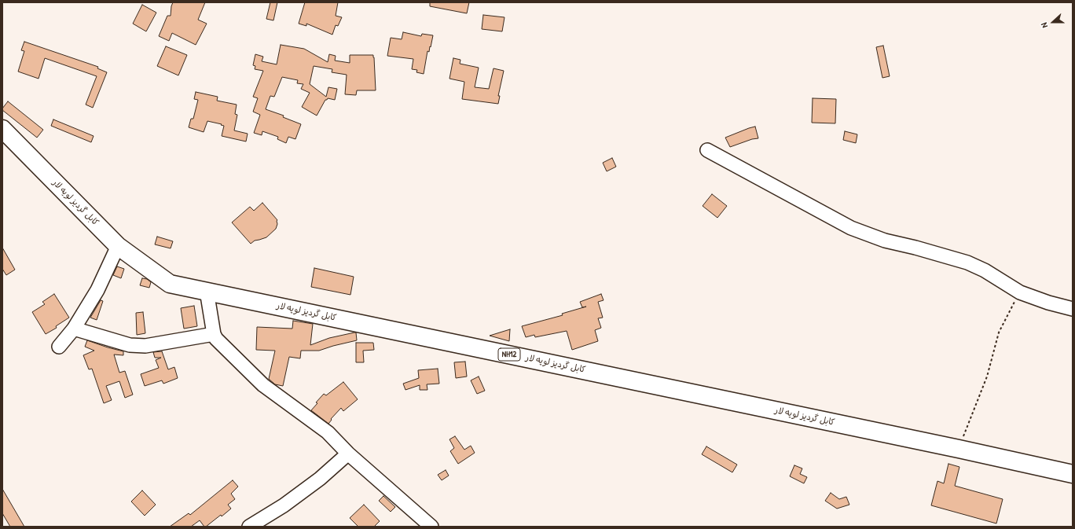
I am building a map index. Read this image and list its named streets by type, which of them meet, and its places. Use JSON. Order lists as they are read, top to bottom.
{
  "streets": {
    "highway": ["کابل گردیز لویه لار", "NH12"]
  },
  "north": "left"
}
